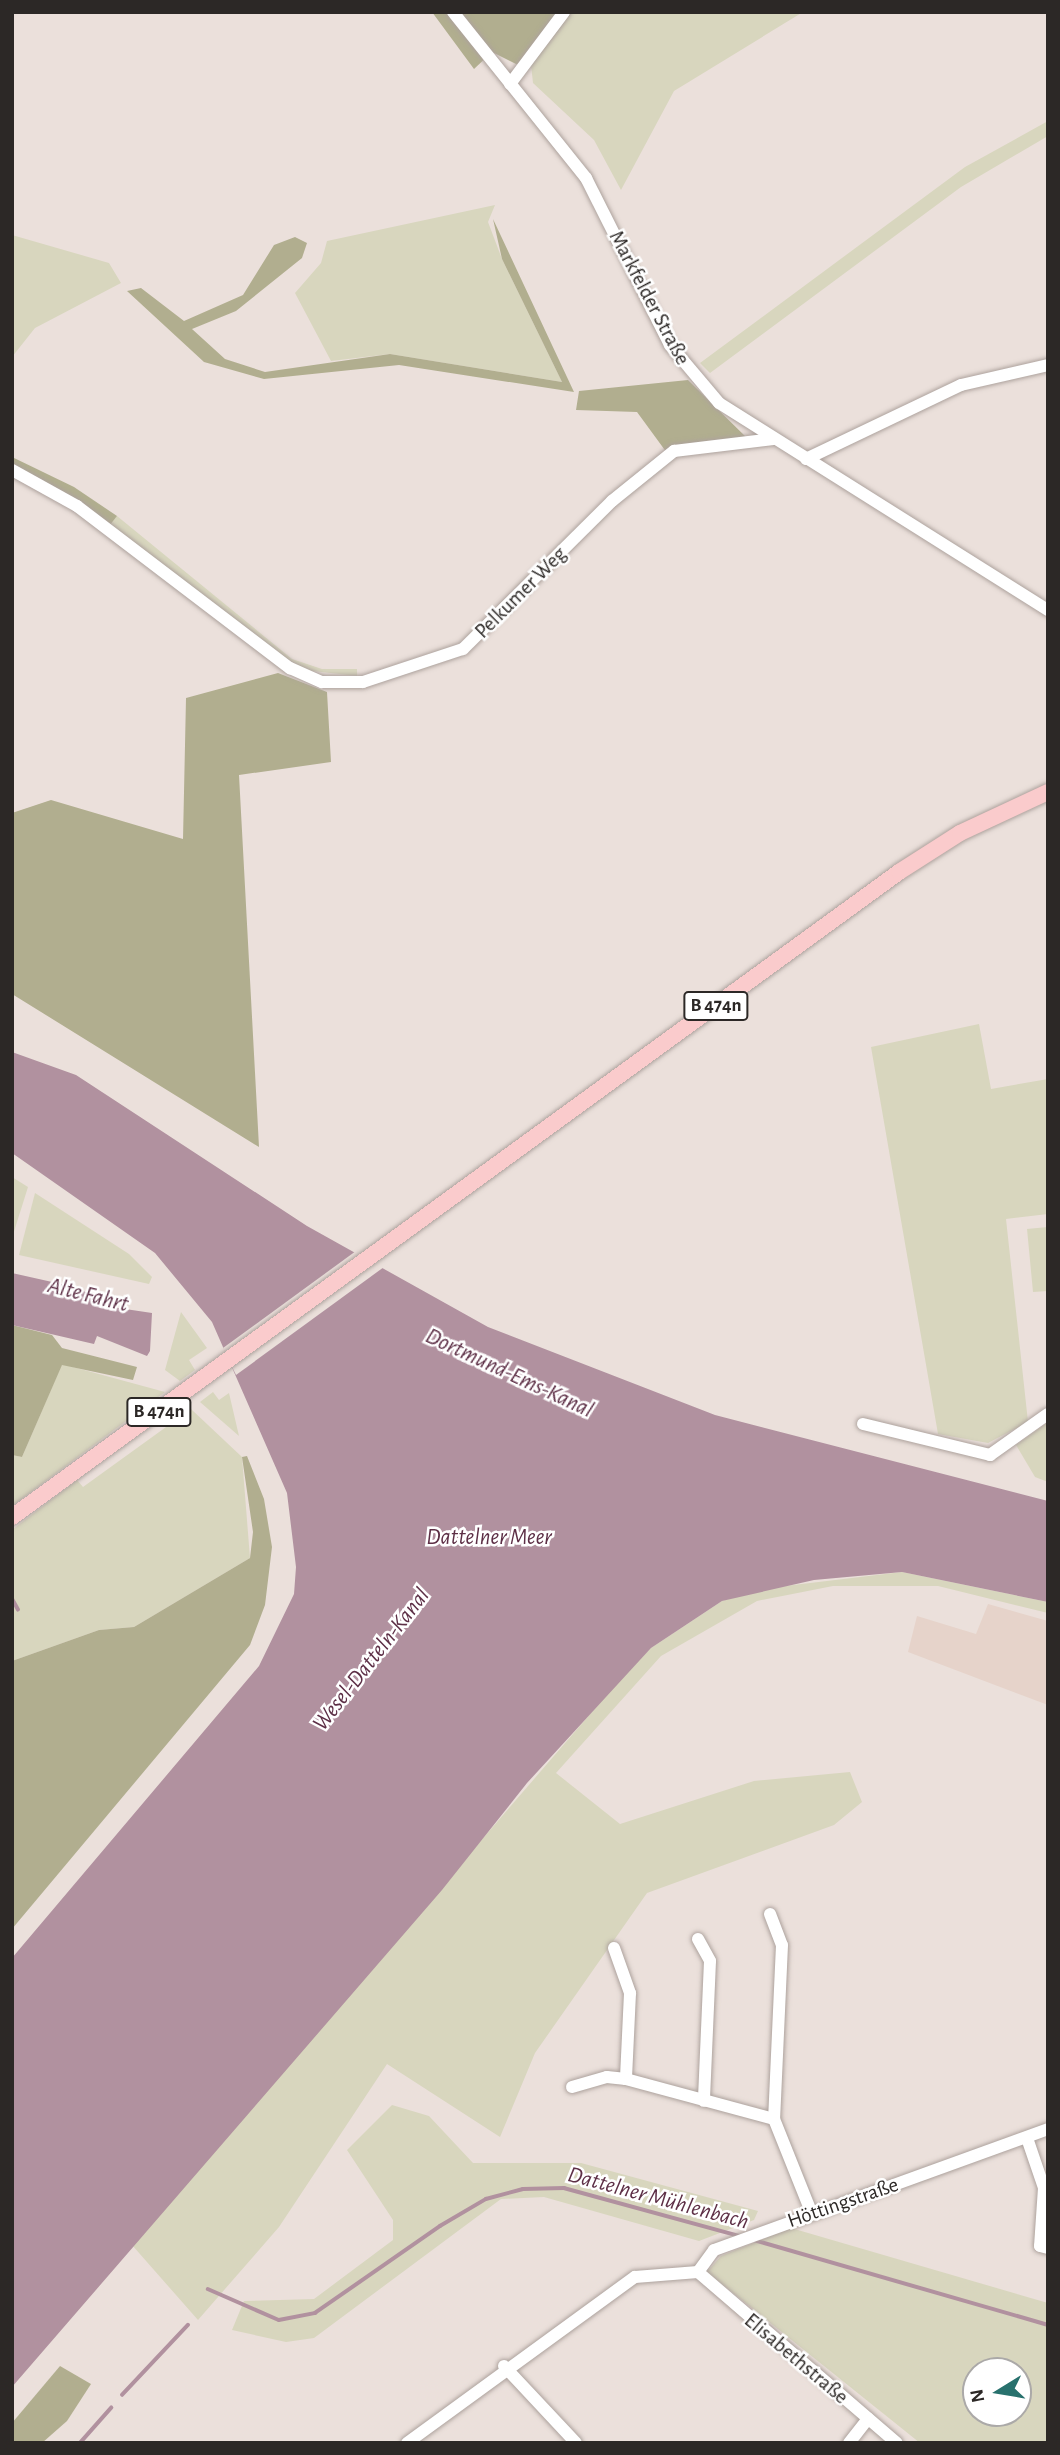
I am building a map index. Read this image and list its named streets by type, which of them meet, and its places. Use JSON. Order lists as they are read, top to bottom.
{
  "streets": {
    "main road": ["B 474n"],
    "street": [
      "Markfelder Straße",
      "Pelkumer Weg",
      "Höttingstraße",
      "Elisabethstraße"
    ]
  },
  "crossings": [
    ["Markfelder Straße", "Pelkumer Weg"],
    ["Höttingstraße", "Elisabethstraße"]
  ],
  "water": [
    "Alte Fahrt",
    "Dortmund-Ems-Kanal",
    "Dattelner Meer",
    "Wesel-Datteln-Kanal",
    "Dattelner Mühlenbach"
  ],
  "north": "left"
}
